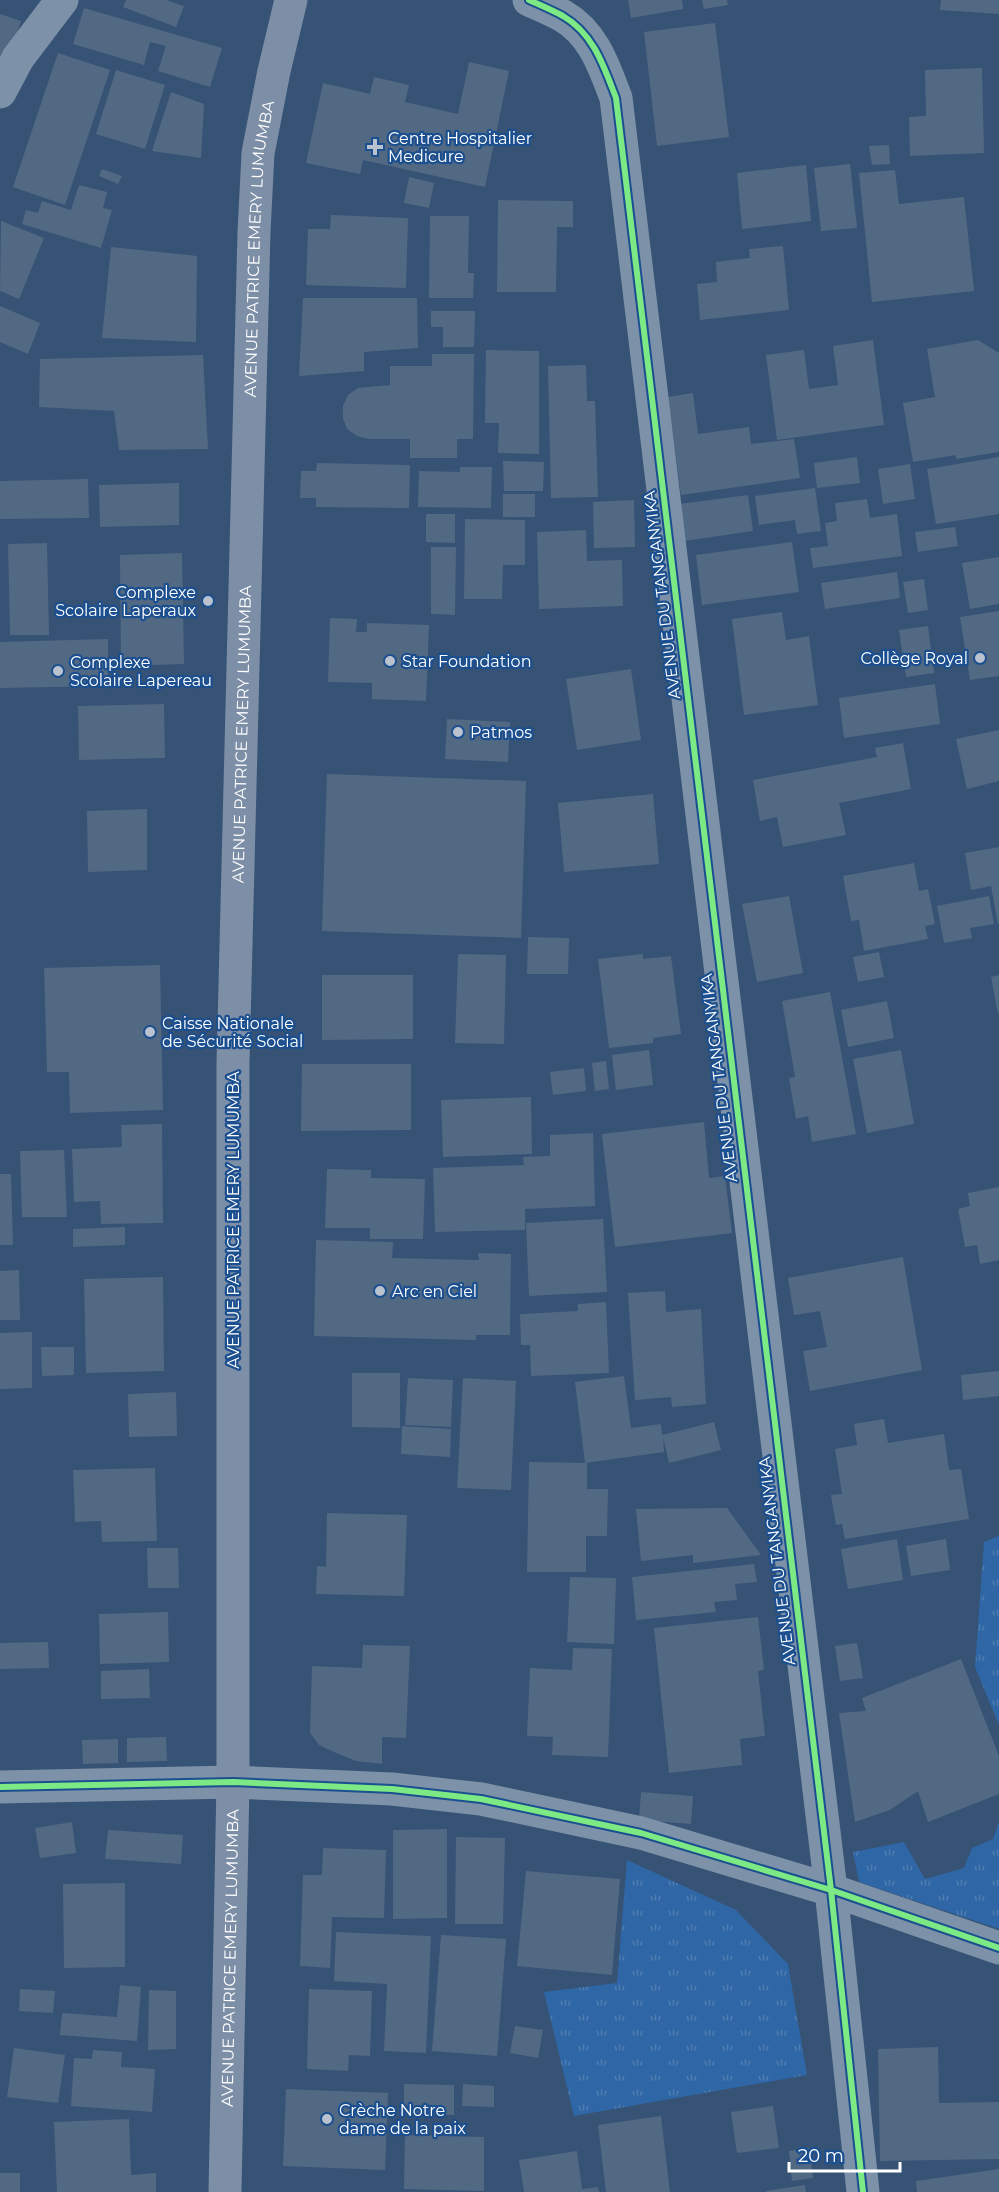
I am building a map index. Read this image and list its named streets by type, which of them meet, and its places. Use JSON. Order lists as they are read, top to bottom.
{
  "streets": {
    "main road": ["AVENUE PATRICE EMERY LUMUMBA"],
    "street": ["AVENUE DU TANGANYIKA"]
  },
  "places": {
    "health": ["Centre Hospitalier Medicure"],
    "other": [
      "Complexe Scolaire Laperaux",
      "Collège Royal",
      "Star Foundation",
      "Complexe Scolaire Lapereau",
      "Patmos",
      "Caisse Nationale de Sécurité Social",
      "Arc en Ciel",
      "Crèche Notre dame de la paix"
    ]
  },
  "scale_bar": "20 m"
}
